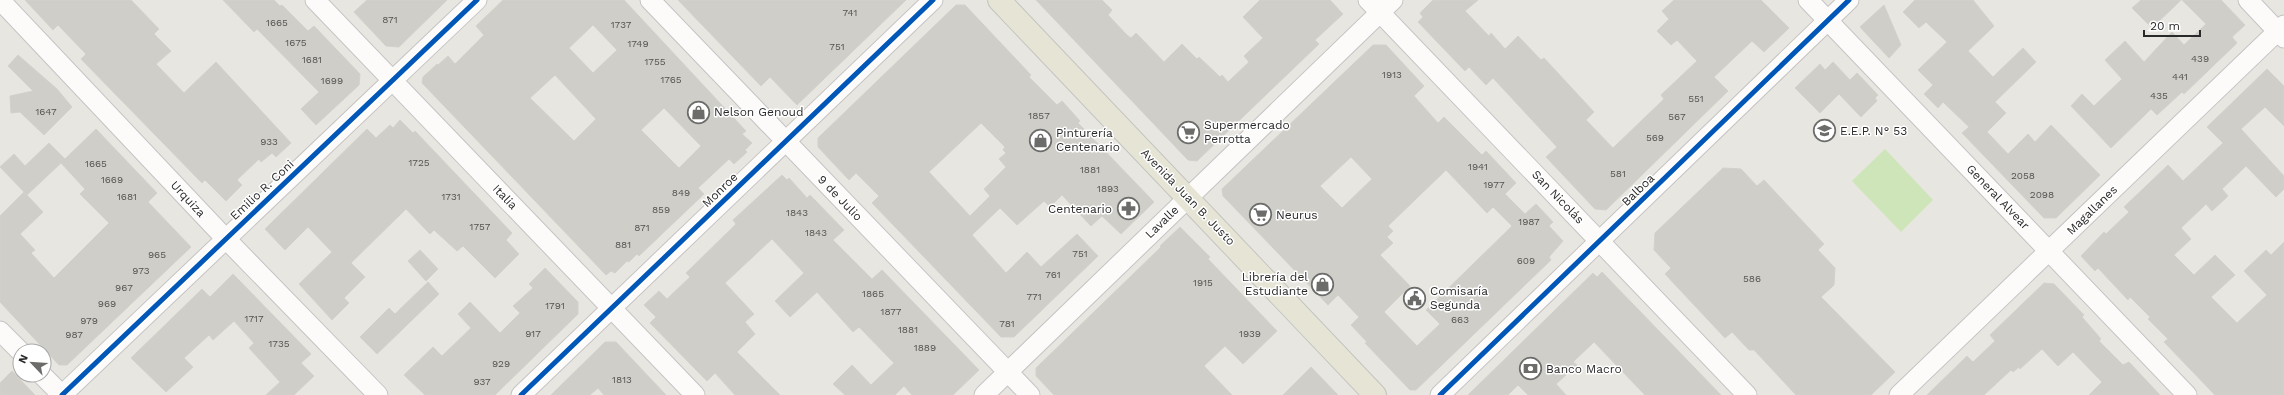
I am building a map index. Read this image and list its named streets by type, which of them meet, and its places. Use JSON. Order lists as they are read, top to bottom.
{
  "streets": {
    "main road": ["Avenida Juan B. Justo"],
    "street": [
      "Emilio R. Coni",
      "Monroe",
      "Balboa",
      "Italia",
      "San Nicolás",
      "General Alvear",
      "9 de Julio",
      "Urquiza",
      "Magallanes",
      "Lavalle"
    ]
  },
  "crossings": [
    ["Emilio R. Coni", "Italia"],
    ["Emilio R. Coni", "Urquiza"],
    ["Monroe", "Italia"],
    ["Monroe", "9 de Julio"],
    ["Balboa", "San Nicolás"],
    ["Balboa", "General Alvear"],
    ["Avenida Juan B. Justo", "Lavalle"],
    ["San Nicolás", "Lavalle"],
    ["General Alvear", "Magallanes"],
    ["9 de Julio", "Lavalle"]
  ],
  "places": {
    "shop": ["Nelson Genoud", "Pinturería Centenario", "Librería del Estudiante"],
    "school or university": ["E.E.P. N° 53"],
    "supermarket": ["Supermercado Perrotta", "Neurus"],
    "pharmacy": ["Centenario"],
    "public building": ["Comisaría Segunda"],
    "bank": ["Banco Macro"]
  },
  "house_numbers": [
    "741",
    "871",
    "1665",
    "1737",
    "1675",
    "1749",
    "751",
    "439",
    "1681",
    "1755",
    "1913",
    "441",
    "1765",
    "1699",
    "435",
    "551",
    "1647",
    "1857",
    "567",
    "569",
    "933",
    "1725",
    "1665",
    "1941",
    "1881",
    "581",
    "2058",
    "1669",
    "1977",
    "1893",
    "849",
    "2098",
    "1681",
    "1731",
    "859",
    "1843",
    "1987",
    "1757",
    "871",
    "1843",
    "881",
    "751",
    "965",
    "609",
    "973",
    "761",
    "586",
    "1915",
    "967",
    "1865",
    "771",
    "969",
    "1791",
    "1877",
    "1717",
    "663",
    "979",
    "781",
    "1881",
    "917",
    "1939",
    "987",
    "1735",
    "1889",
    "929",
    "1813",
    "937"
  ],
  "scale_bar": "20 m",
  "north": "top left"
}
